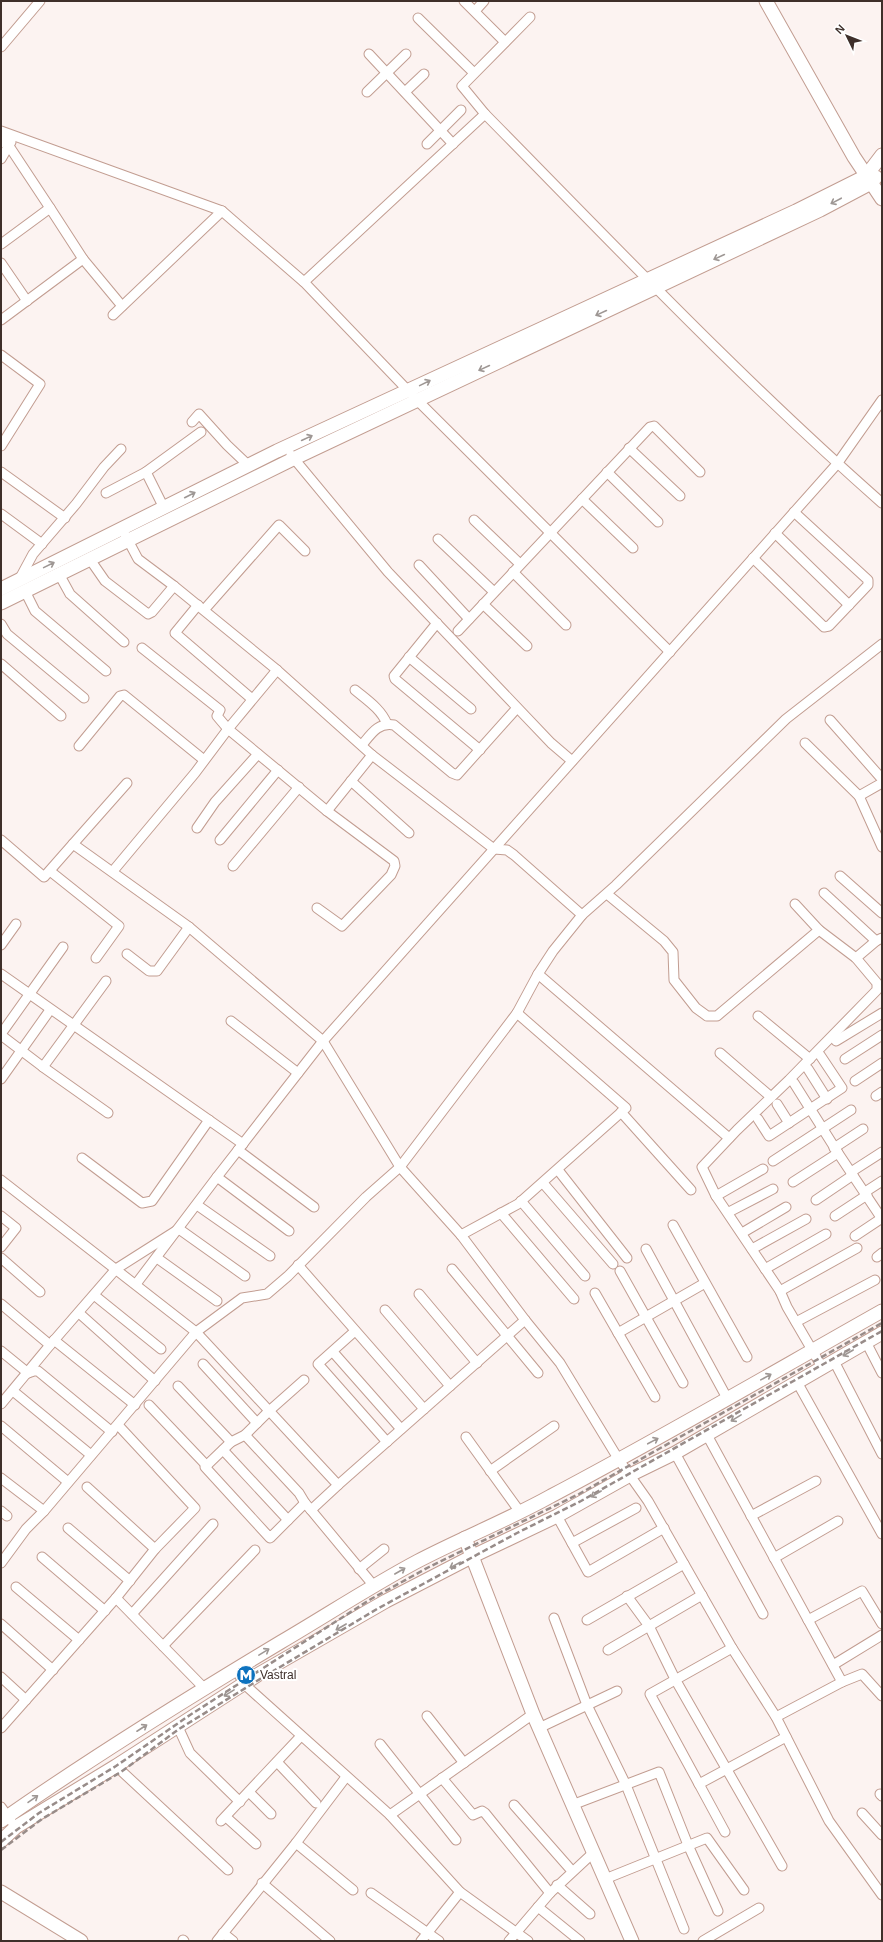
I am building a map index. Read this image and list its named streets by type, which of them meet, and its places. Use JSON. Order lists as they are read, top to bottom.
{
  "places": {
    "metro station": ["Vastral"]
  },
  "north": "top left"
}
